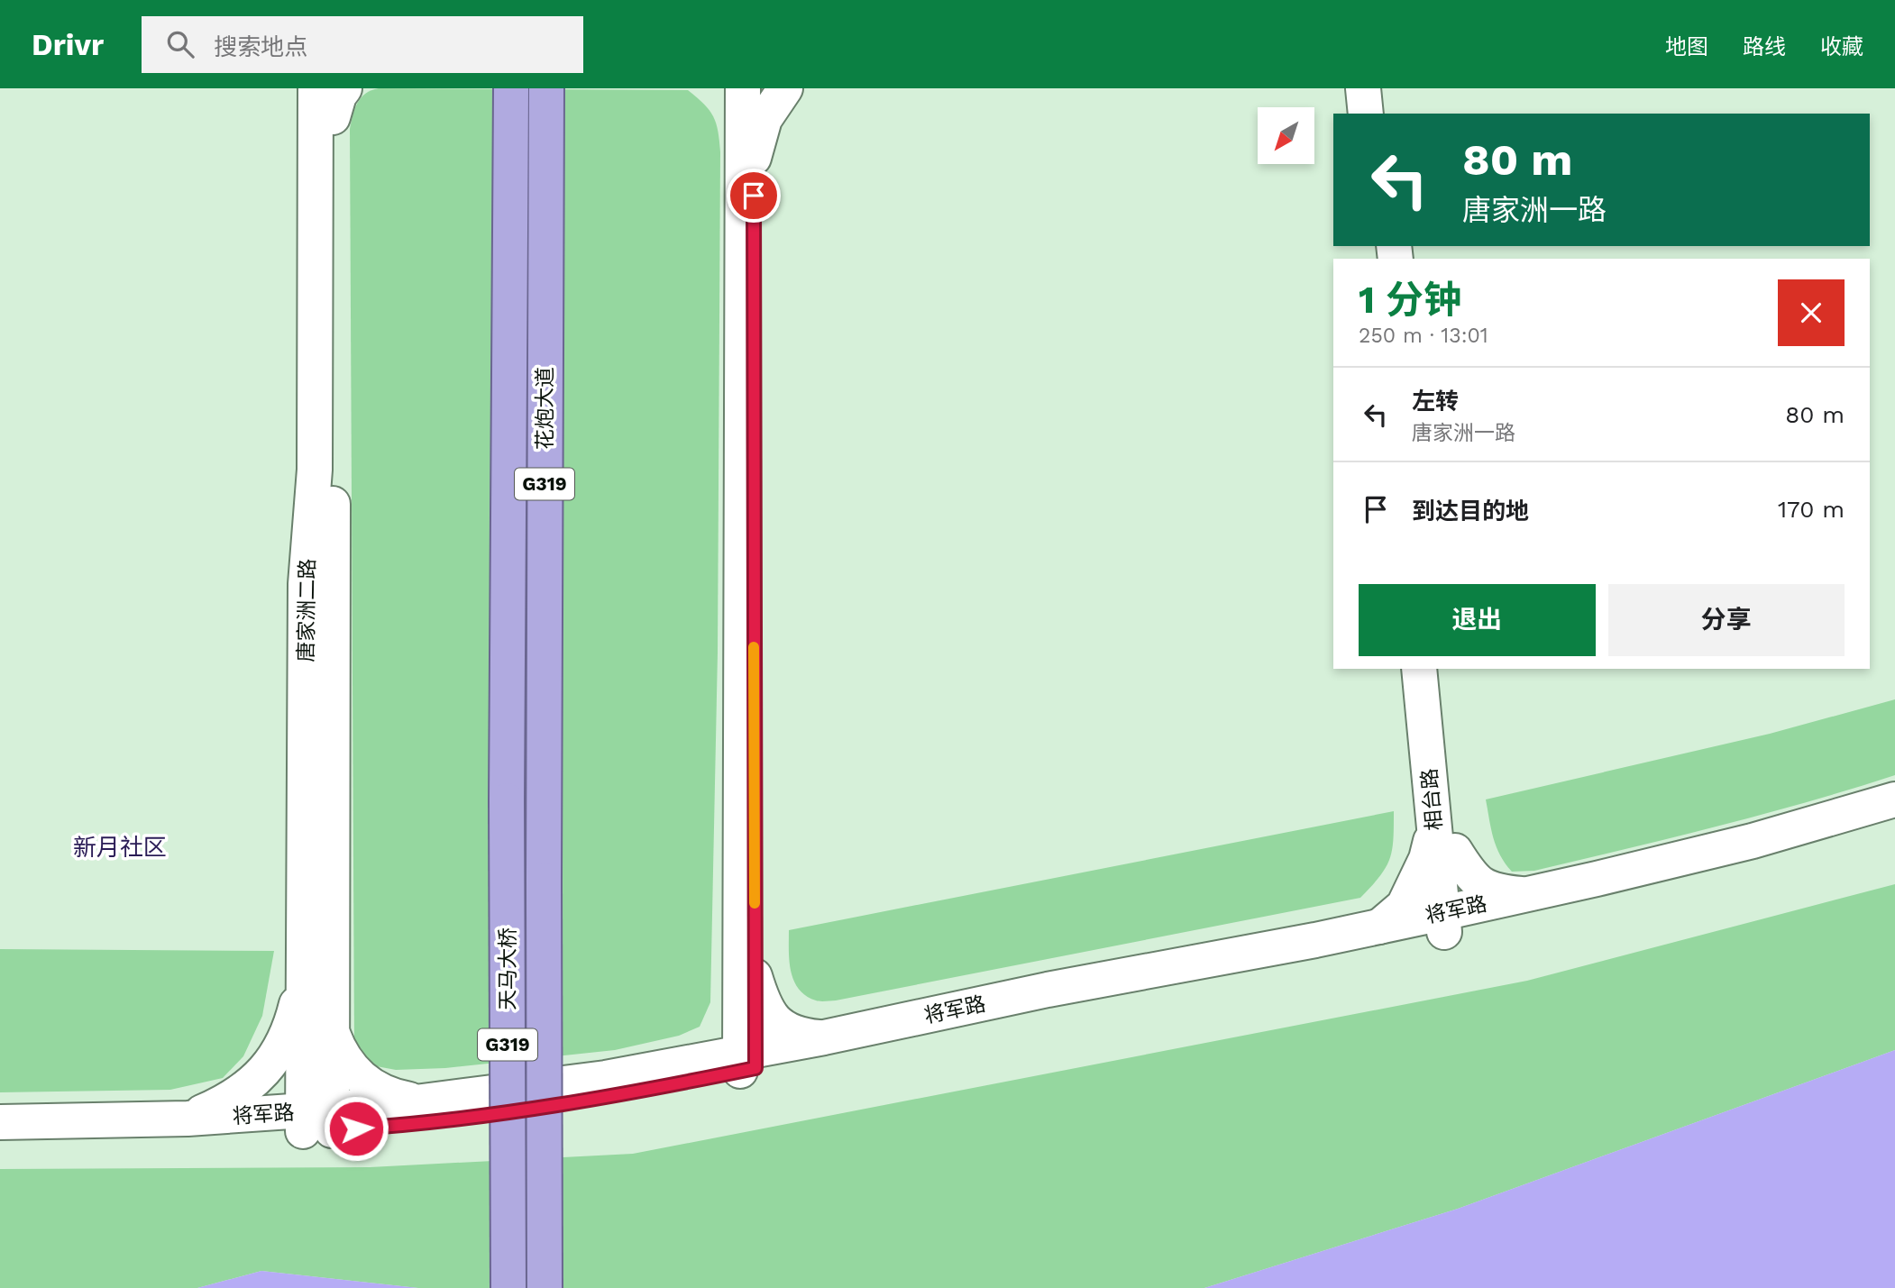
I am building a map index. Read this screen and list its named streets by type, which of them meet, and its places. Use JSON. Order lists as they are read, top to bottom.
{
  "streets": {
    "highway": ["花炮大道", "G319", "天马大桥"],
    "street": ["唐家洲二路", "相台路", "将军路"]
  },
  "crossings": [
    ["花炮大道", "天马大桥"],
    ["唐家洲二路", "将军路"],
    ["相台路", "将军路"]
  ],
  "districts": ["新月社区"],
  "north": "bottom left",
  "page": {
    "header": "Drivr",
    "search": "搜索地点",
    "nav": ["地图", "路线", "收藏"],
    "turn": ["80 m", "唐家洲一路"],
    "heading": ["1 分钟", "250 m · 13:01"],
    "list": [
      {
        "name": "左转",
        "note": "唐家洲一路",
        "value": "80 m"
      },
      {
        "name": "到达目的地",
        "value": "170 m"
      }
    ],
    "buttons": ["退出", "分享"]
  }
}
